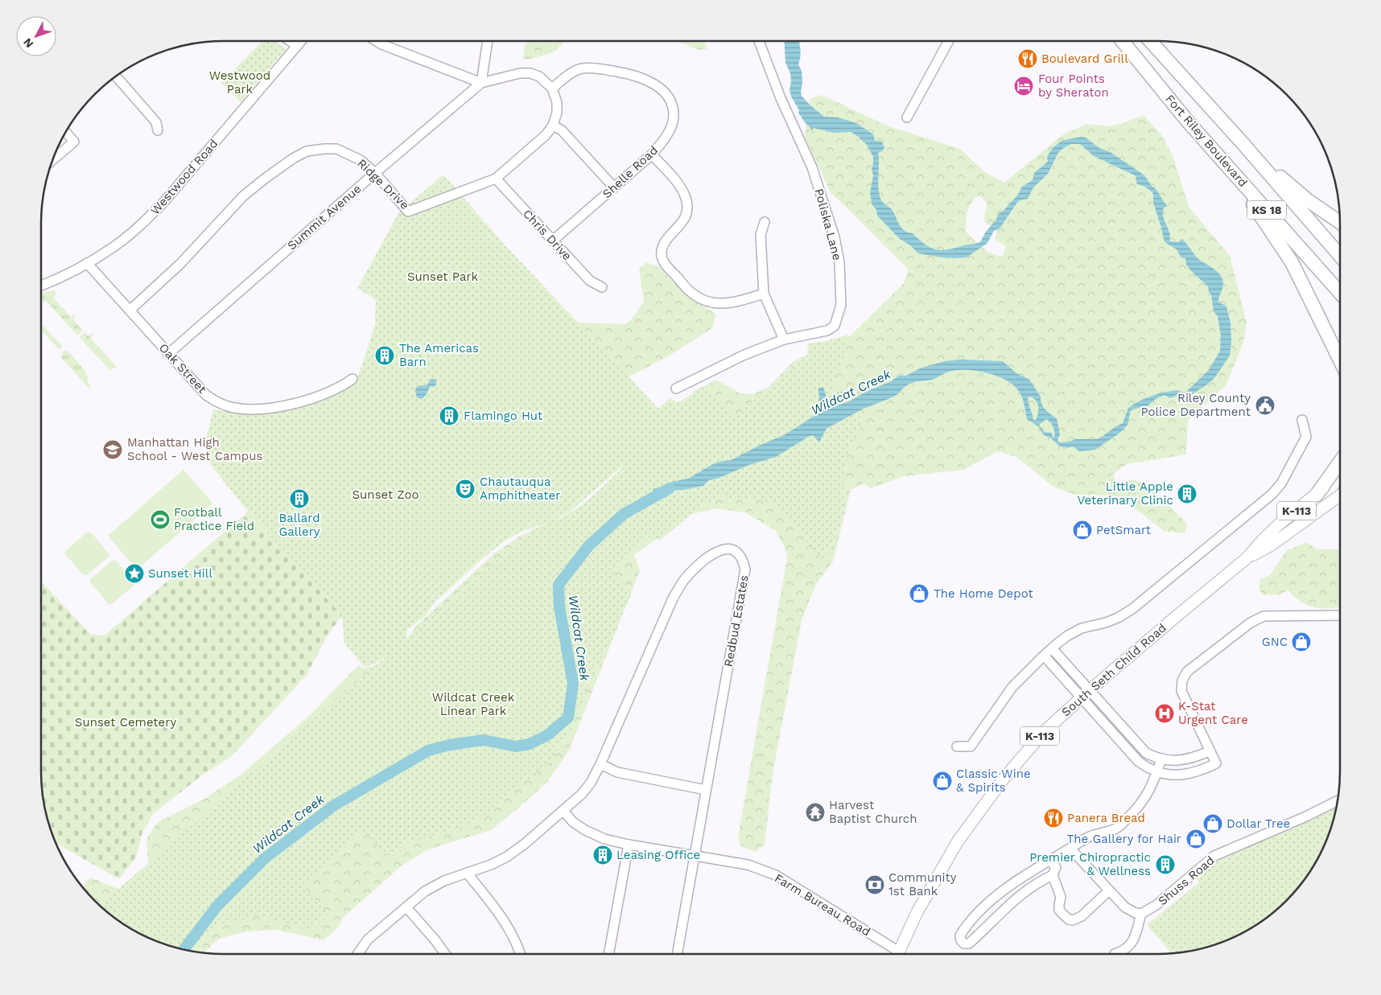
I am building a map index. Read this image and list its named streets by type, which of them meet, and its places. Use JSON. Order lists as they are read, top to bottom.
{
  "streets": {
    "highway": ["Fort Riley Boulevard", "KS 18"],
    "main road": ["K-113", "South Seth Child Road"],
    "street": [
      "Shelle Road",
      "Westwood Road",
      "Ridge Drive",
      "Summit Avenue",
      "Poliska Lane",
      "Chris Drive",
      "Oak Street",
      "Redbud Estates",
      "Shuss Road",
      "Farm Bureau Road"
    ]
  },
  "crossings": [
    ["Shelle Road", "Ridge Drive"],
    ["Shelle Road", "Chris Drive"],
    ["Westwood Road", "Oak Street"],
    ["Ridge Drive", "Summit Avenue"],
    ["Ridge Drive", "Chris Drive"],
    ["Ridge Drive", "Oak Street"],
    ["Summit Avenue", "Oak Street"],
    ["Redbud Estates", "Farm Bureau Road"]
  ],
  "water": ["Wildcat Creek"],
  "parks": [
    "Westwood Park",
    "Sunset Park",
    "Sunset Zoo",
    "Wildcat Creek Linear Park",
    "Sunset Cemetery"
  ],
  "places": {
    "restaurant": ["Boulevard Grill", "Panera Bread"],
    "hotel": ["Four Points by Sheraton"],
    "building": [
      "The Americas Barn",
      "Flamingo Hut",
      "Little Apple Veterinary Clinic",
      "Ballard Gallery",
      "Leasing Office",
      "Premier Chiropractic & Wellness"
    ],
    "public building": ["Riley County Police Department"],
    "school or university": ["Manhattan High School - West Campus"],
    "theatre": ["Chautauqua Amphitheater"],
    "sports": ["Football Practice Field"],
    "shop": [
      "PetSmart",
      "The Home Depot",
      "GNC",
      "Classic Wine & Spirits",
      "Dollar Tree",
      "The Gallery for Hair"
    ],
    "place": ["Sunset Hill"],
    "hospital": ["K-Stat Urgent Care"],
    "temple": ["Harvest Baptist Church"],
    "bank": ["Community 1st Bank"]
  },
  "north": "bottom left"
}
